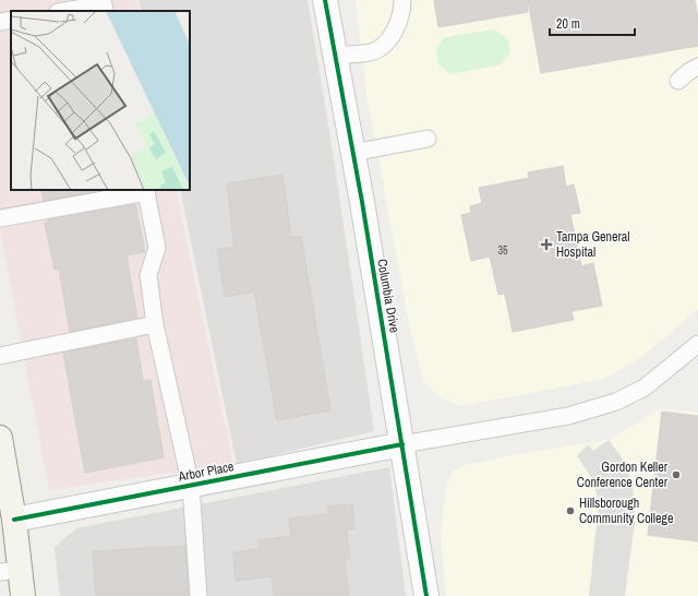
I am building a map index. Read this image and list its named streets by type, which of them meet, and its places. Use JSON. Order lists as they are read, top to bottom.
{
  "streets": {
    "street": ["Columbia Drive", "Arbor Place"]
  },
  "crossings": [
    ["Columbia Drive", "Arbor Place"]
  ],
  "places": {
    "health": ["Tampa General Hospital"],
    "other": ["Gordon Keller Conference Center", "Hillsborough Community College"]
  },
  "house_numbers": ["35"],
  "scale_bar": "20 m"
}
